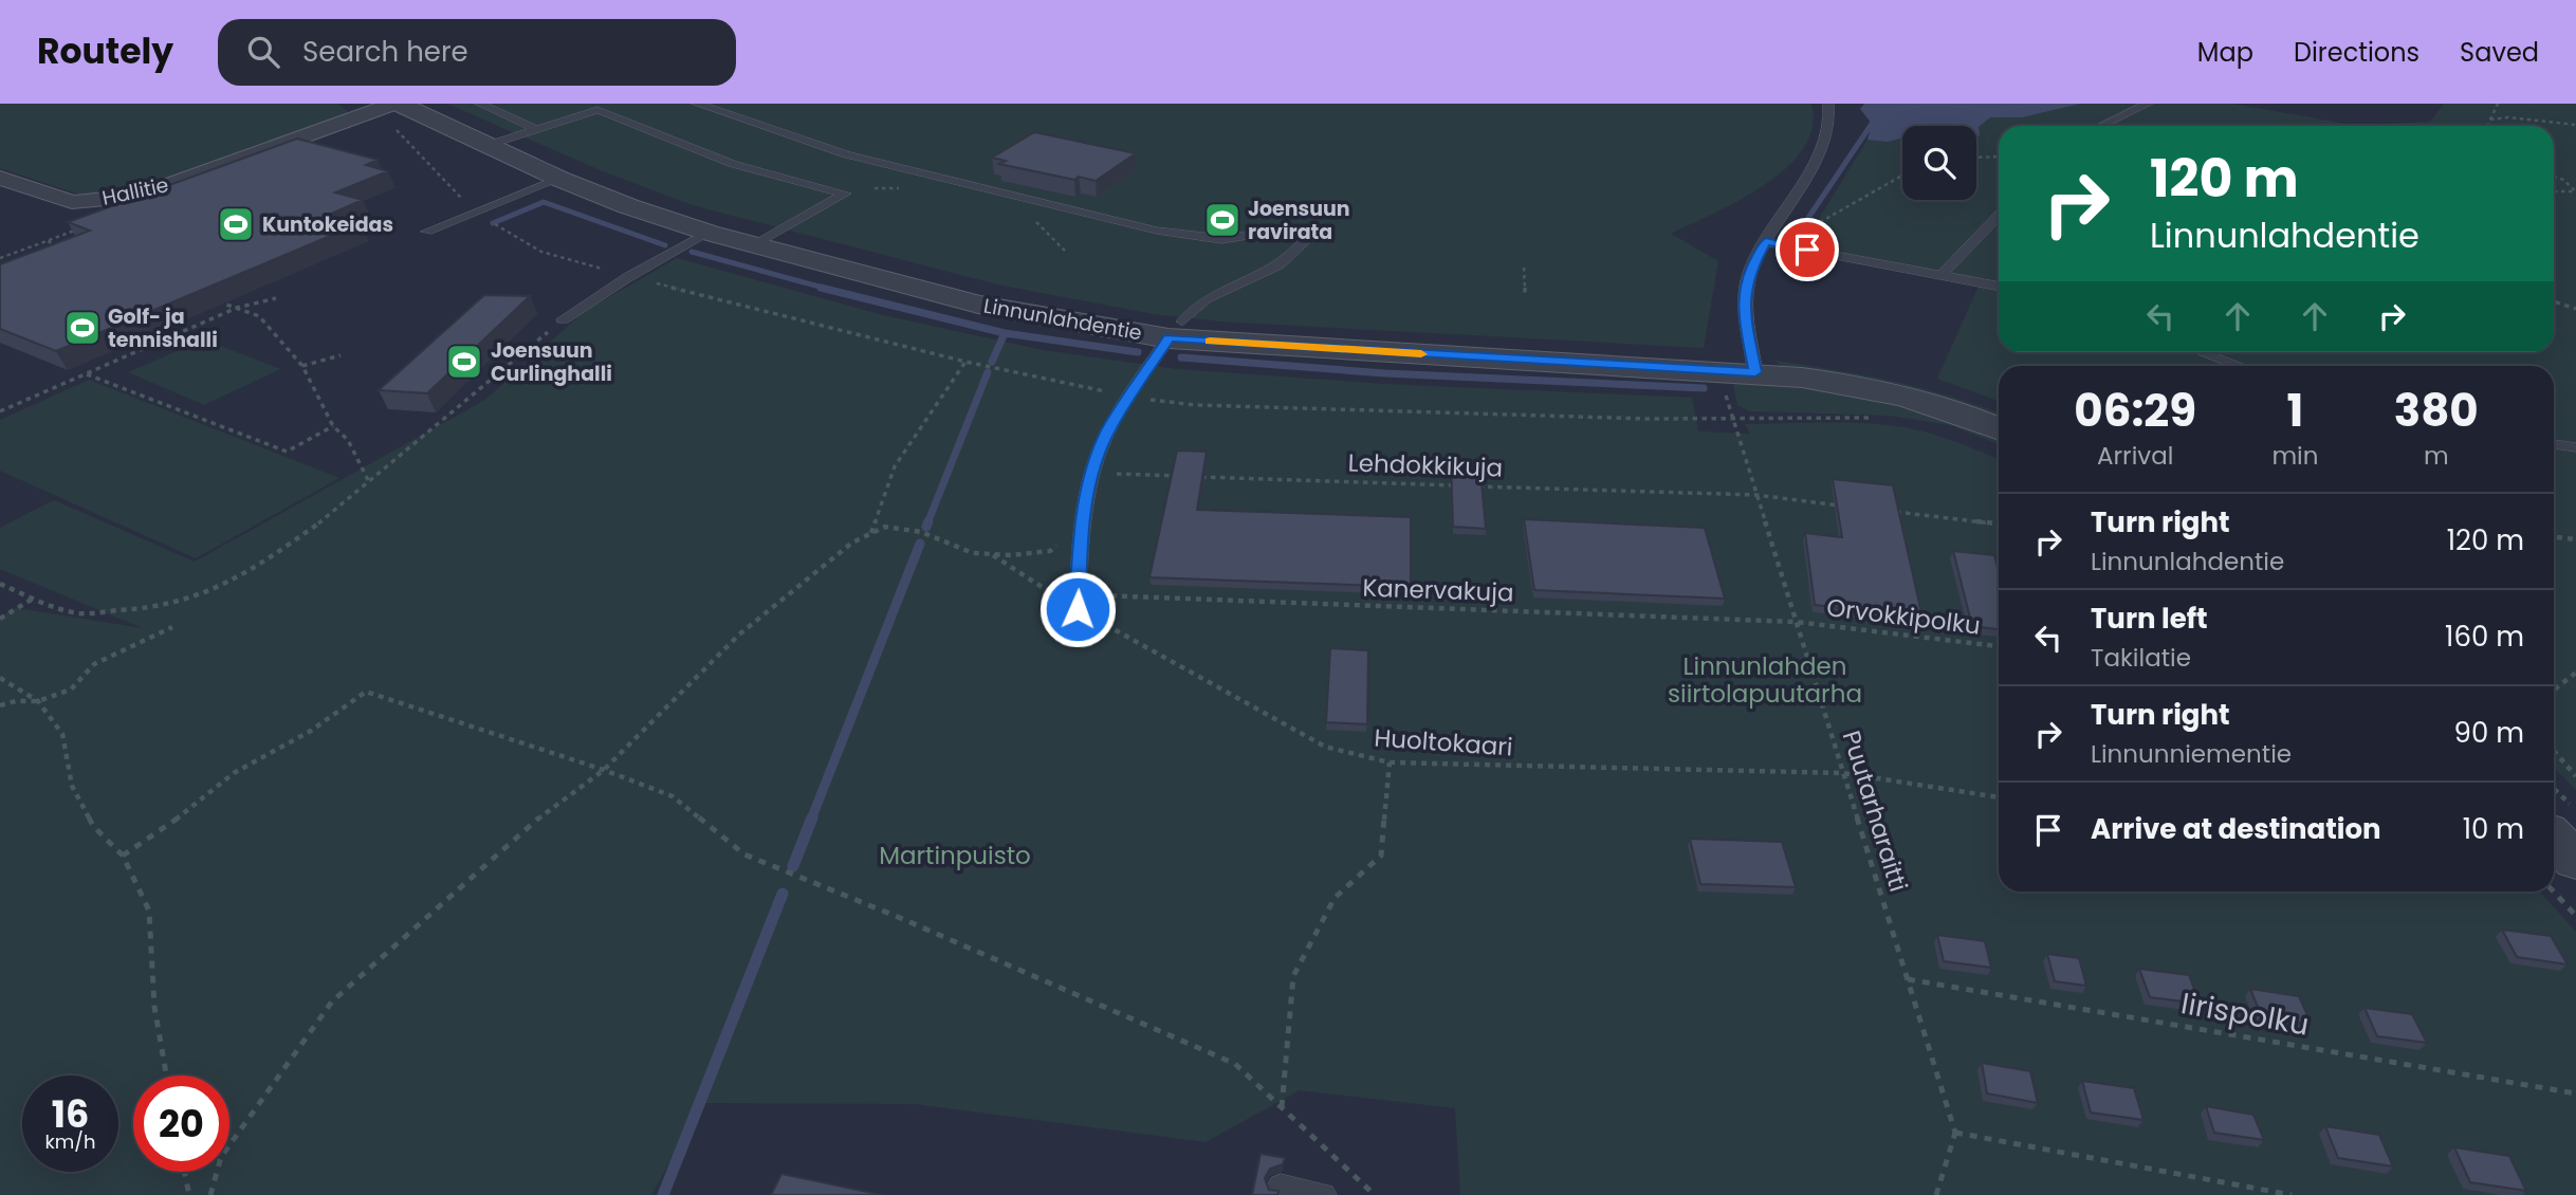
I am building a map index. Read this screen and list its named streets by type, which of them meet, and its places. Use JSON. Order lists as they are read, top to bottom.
{
  "streets": {
    "street": ["Hallitie", "Linnunlahdentie"],
    "path": [
      "Lehdokkikuja",
      "Kanervakuja",
      "Orvokkipolku",
      "Huoltokaari",
      "Puutarharaitti",
      "Iirispolku"
    ]
  },
  "crossings": [
    ["Lehdokkikuja", "Puutarharaitti"],
    ["Kanervakuja", "Orvokkipolku"],
    ["Kanervakuja", "Huoltokaari"],
    ["Kanervakuja", "Puutarharaitti"],
    ["Orvokkipolku", "Puutarharaitti"],
    ["Huoltokaari", "Puutarharaitti"],
    ["Puutarharaitti", "Iirispolku"]
  ],
  "parks": ["Linnunlahden siirtolapuutarha", "Martinpuisto"],
  "places": {
    "sports": [
      "Joensuun ravirata",
      "Kuntokeidas",
      "Golf- ja tennishalli",
      "Joensuun Curlinghalli"
    ]
  },
  "page": {
    "header": "Routely",
    "search": "Search here",
    "nav": ["Map", "Directions", "Saved"],
    "turn": ["120 m", "Linnunlahdentie"],
    "eta": [
      "06:29",
      "Arrival",
      "1",
      "min",
      "380",
      "m"
    ],
    "list": [
      {
        "name": "Turn right",
        "note": "Linnunlahdentie",
        "value": "120 m"
      },
      {
        "name": "Turn left",
        "note": "Takilatie",
        "value": "160 m"
      },
      {
        "name": "Turn right",
        "note": "Linnunniementie",
        "value": "90 m"
      },
      {
        "name": "Arrive at destination",
        "value": "10 m"
      }
    ],
    "speed": "16 km/h",
    "limit": "20"
  }
}
